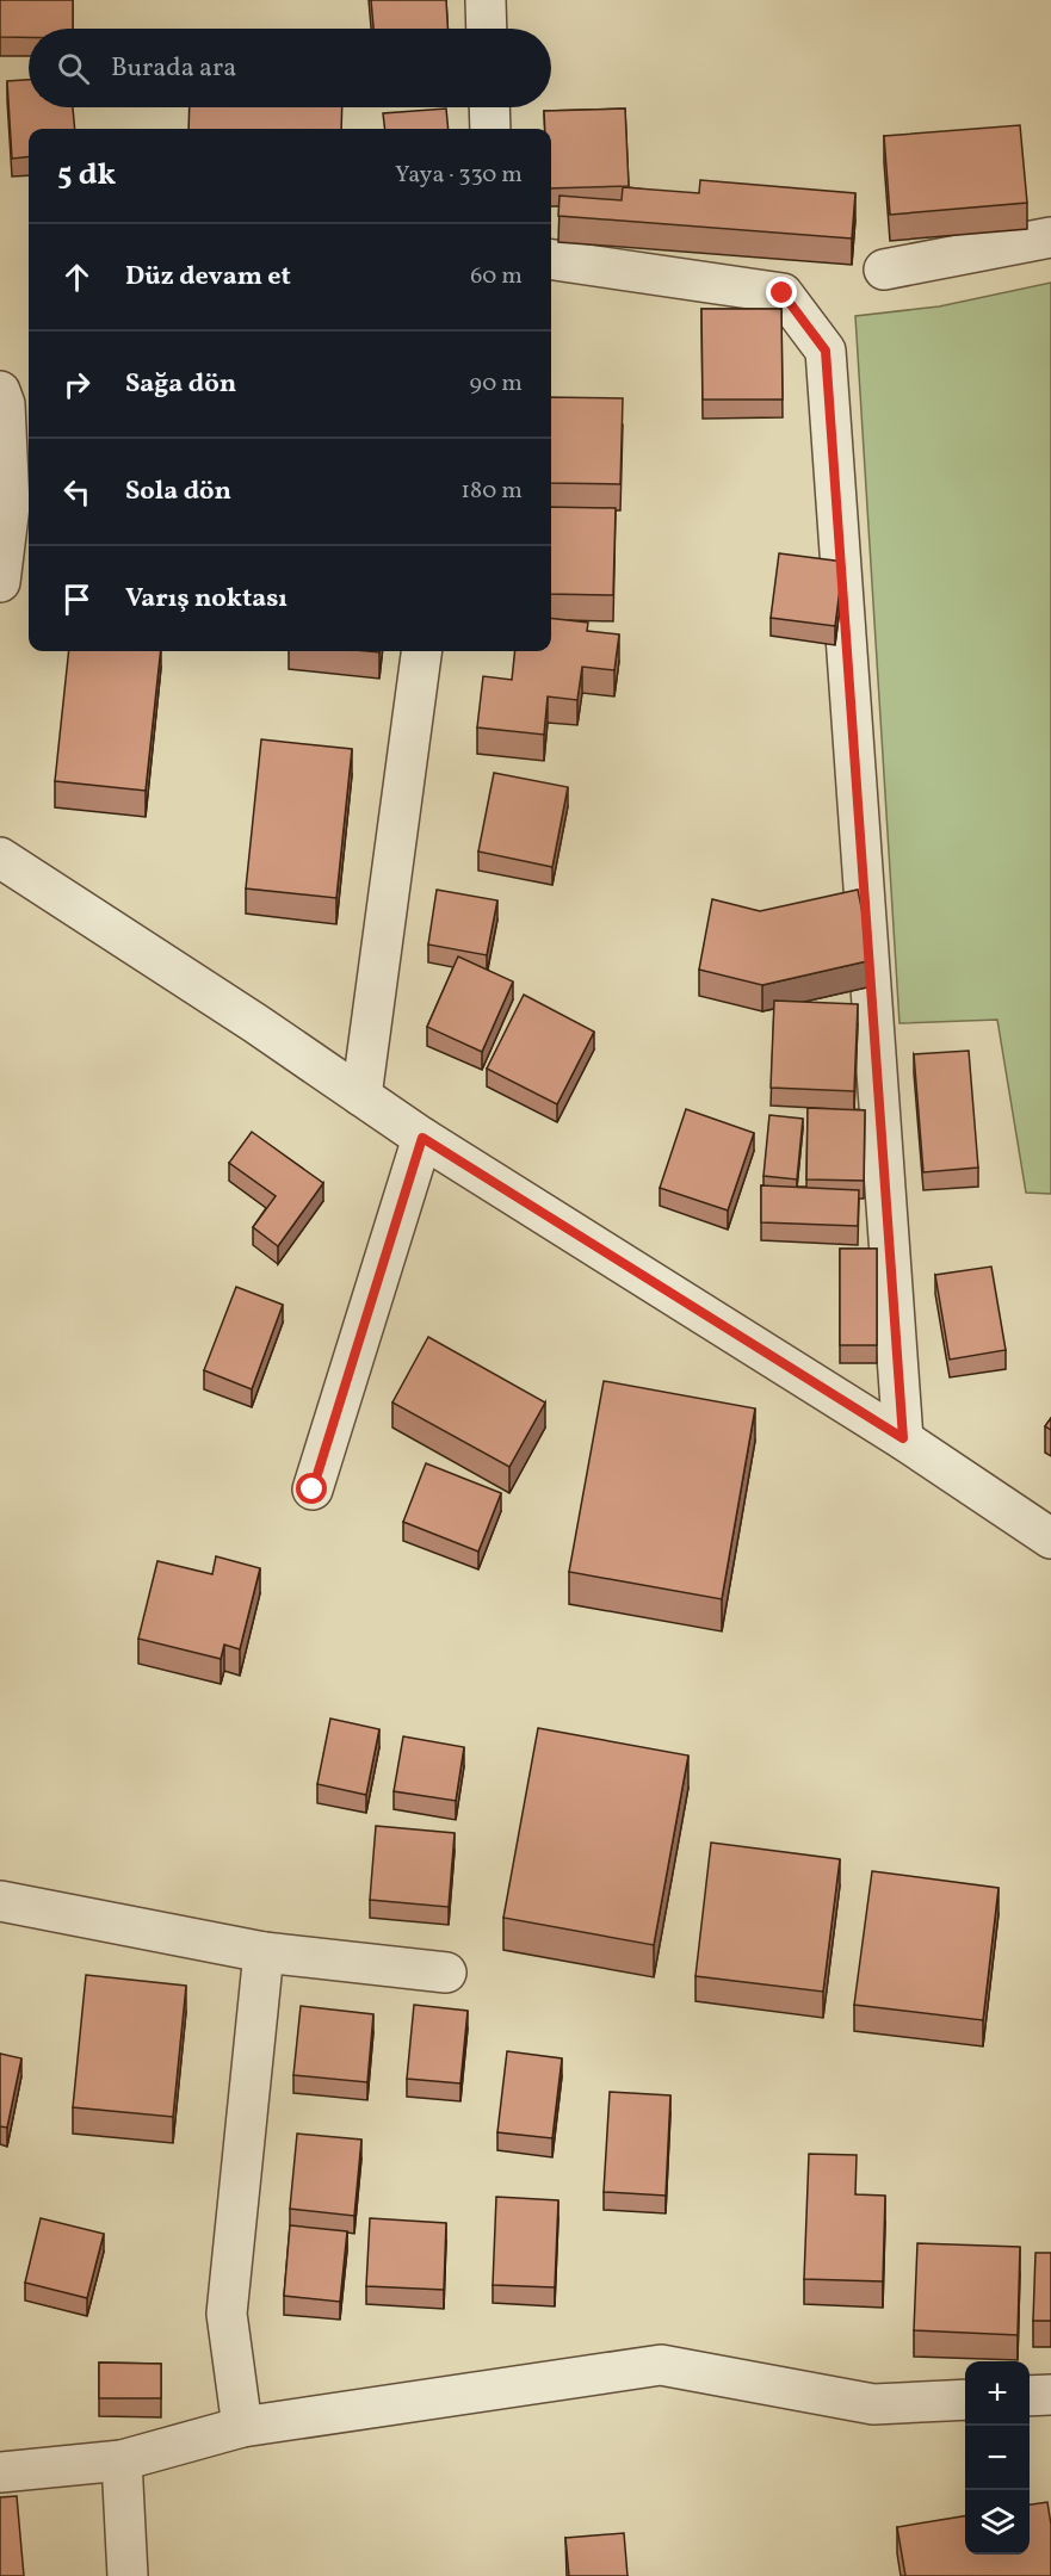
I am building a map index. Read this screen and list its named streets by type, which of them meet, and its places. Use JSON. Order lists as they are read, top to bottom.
{
  "page": {
    "search": "Burada ara",
    "heading": ["5 dk", "Yaya · 330 m"],
    "list": [
      ["Düz devam et", "60 m"],
      ["Sağa dön", "90 m"],
      ["Sola dön", "180 m"],
      "Varış noktası"
    ],
    "map_buttons": ["+", "−"]
  }
}
